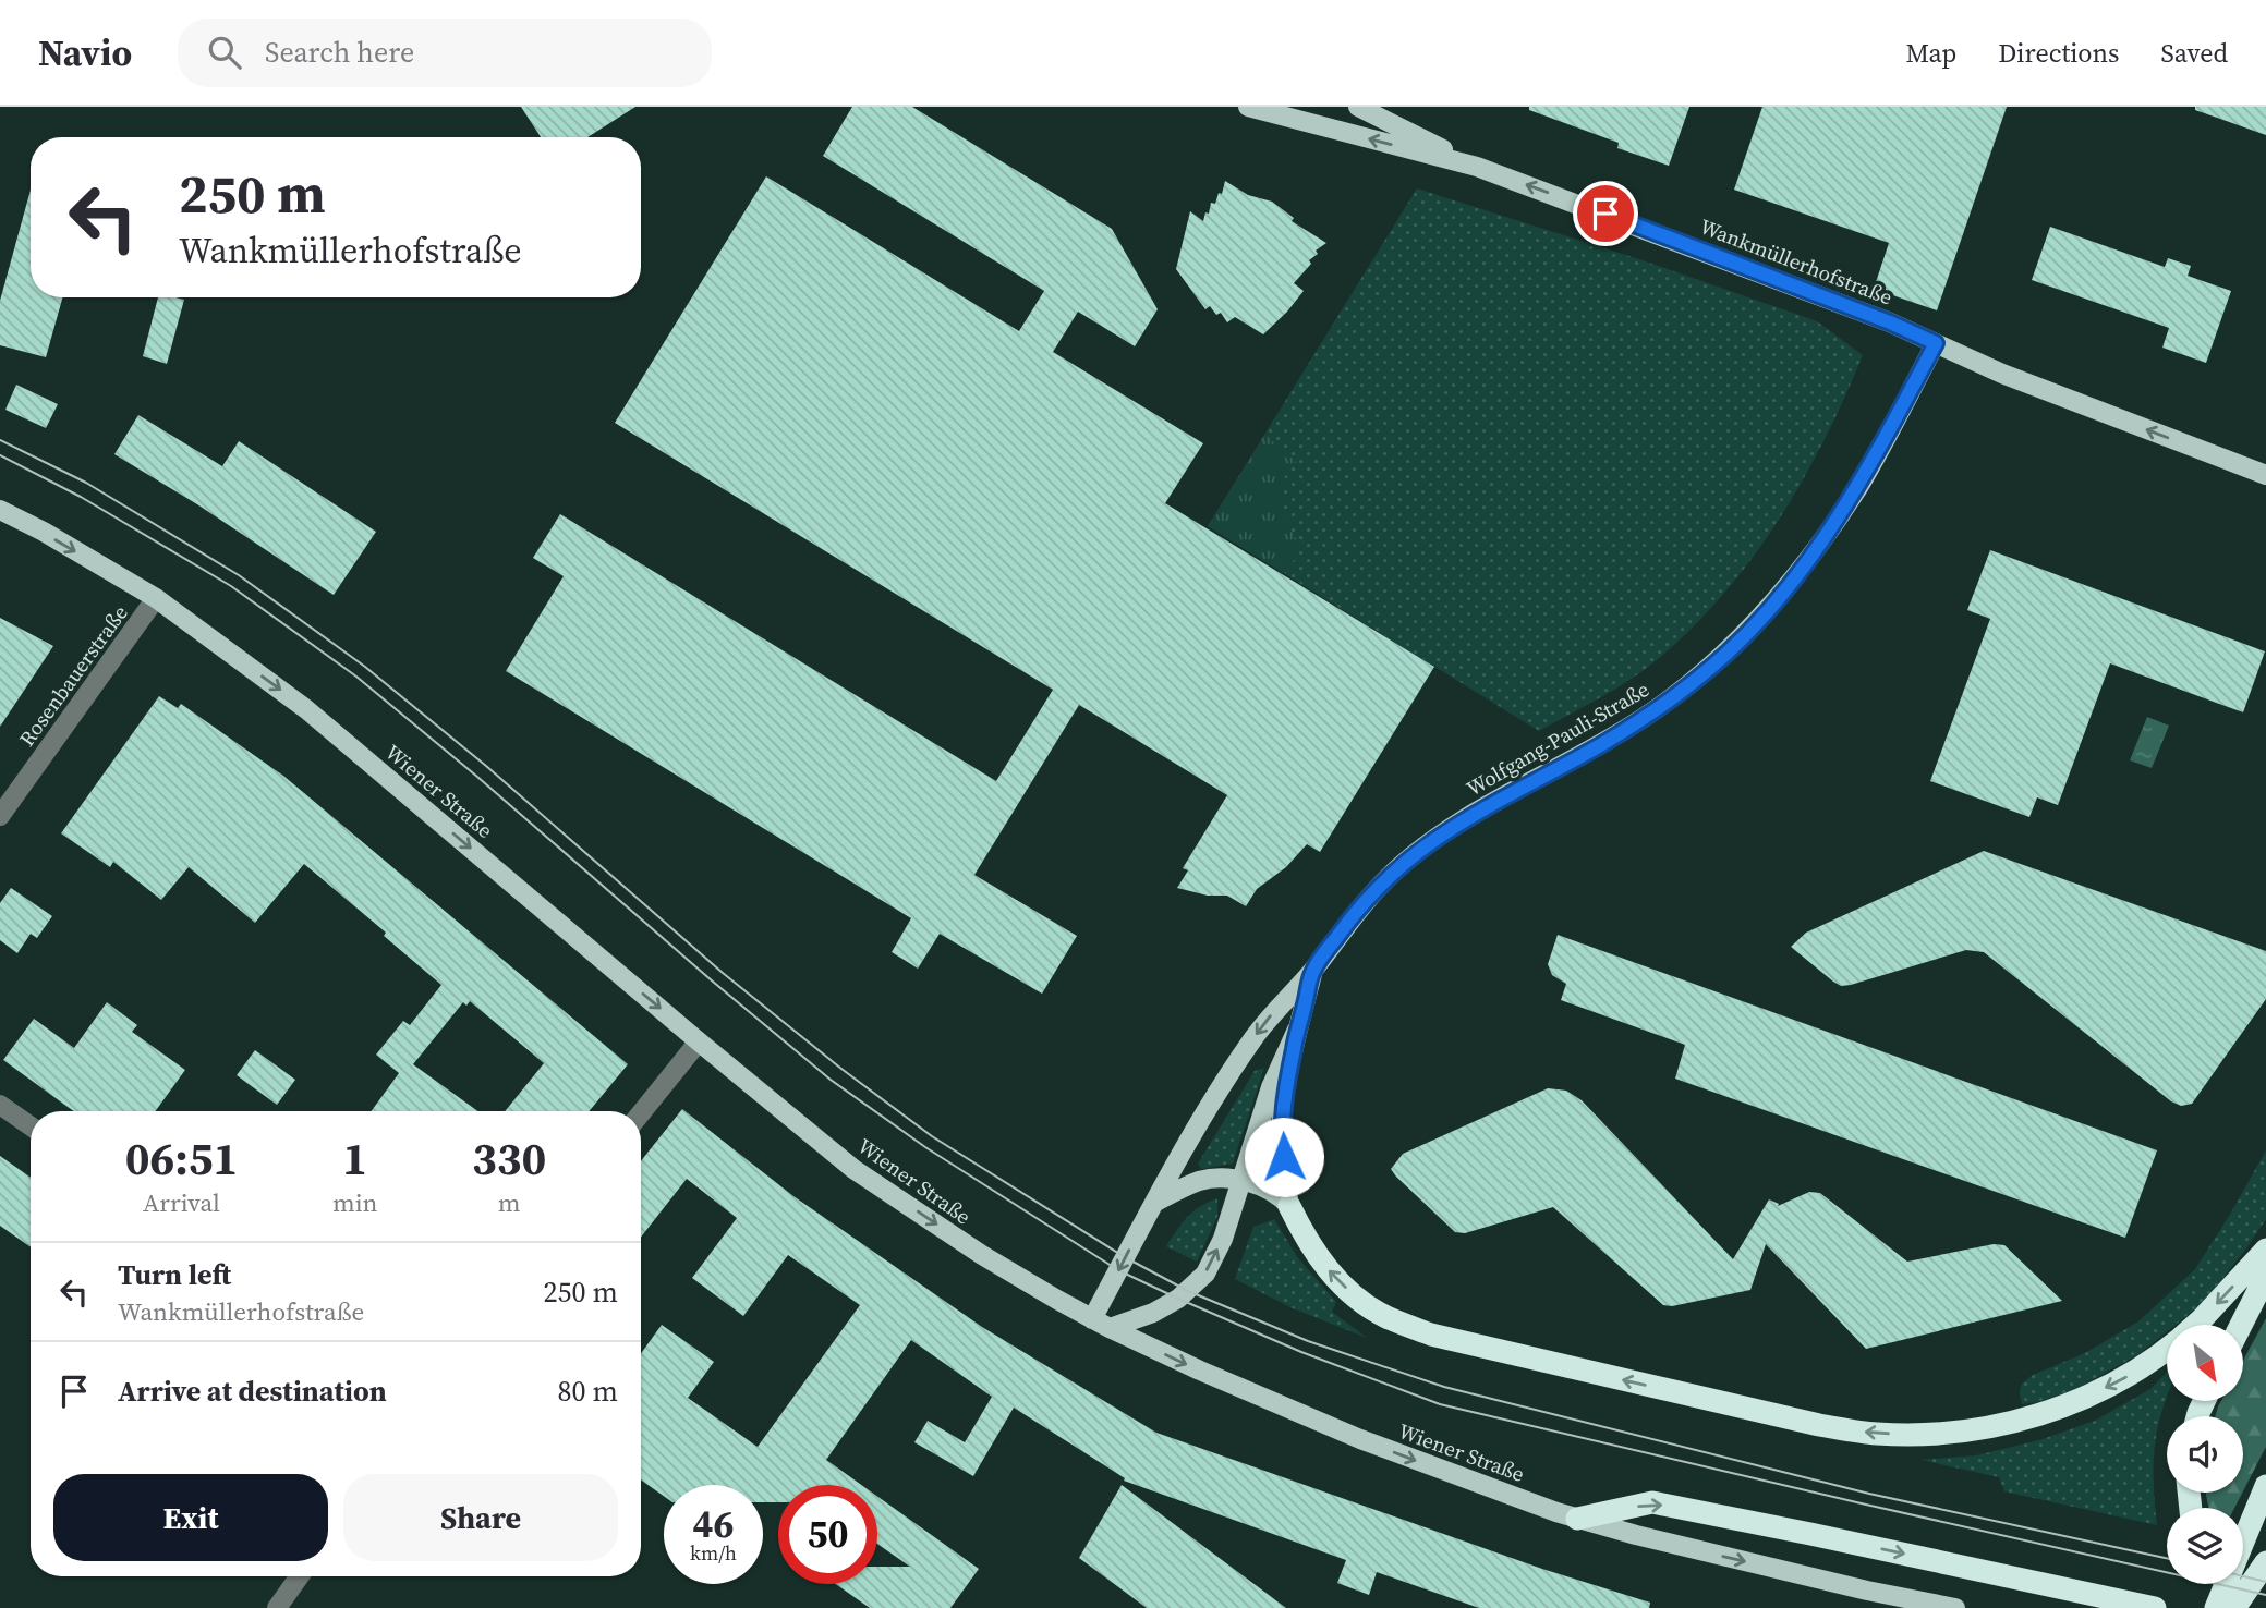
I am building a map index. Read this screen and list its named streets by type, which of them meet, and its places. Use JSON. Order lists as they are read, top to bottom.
{
  "streets": {
    "main road": ["Wankmüllerhofstraße", "Wolfgang-Pauli-Straße", "Wiener Straße"],
    "street": ["Rosenbauerstraße"]
  },
  "crossings": [
    ["Wankmüllerhofstraße", "Wolfgang-Pauli-Straße"],
    ["Rosenbauerstraße", "Wiener Straße"],
    ["Wolfgang-Pauli-Straße", "Wiener Straße"]
  ],
  "one_way": ["Wankmüllerhofstraße", "Wiener Straße"],
  "north": "bottom right",
  "page": {
    "header": "Navio",
    "search": "Search here",
    "nav": ["Map", "Directions", "Saved"],
    "turn": ["250 m", "Wankmüllerhofstraße"],
    "eta": [
      "06:51",
      "Arrival",
      "1",
      "min",
      "330",
      "m"
    ],
    "list": [
      {
        "name": "Turn left",
        "note": "Wankmüllerhofstraße",
        "value": "250 m"
      },
      {
        "name": "Arrive at destination",
        "value": "80 m"
      }
    ],
    "buttons": ["Exit", "Share"],
    "speed": "46 km/h",
    "limit": "50"
  }
}
